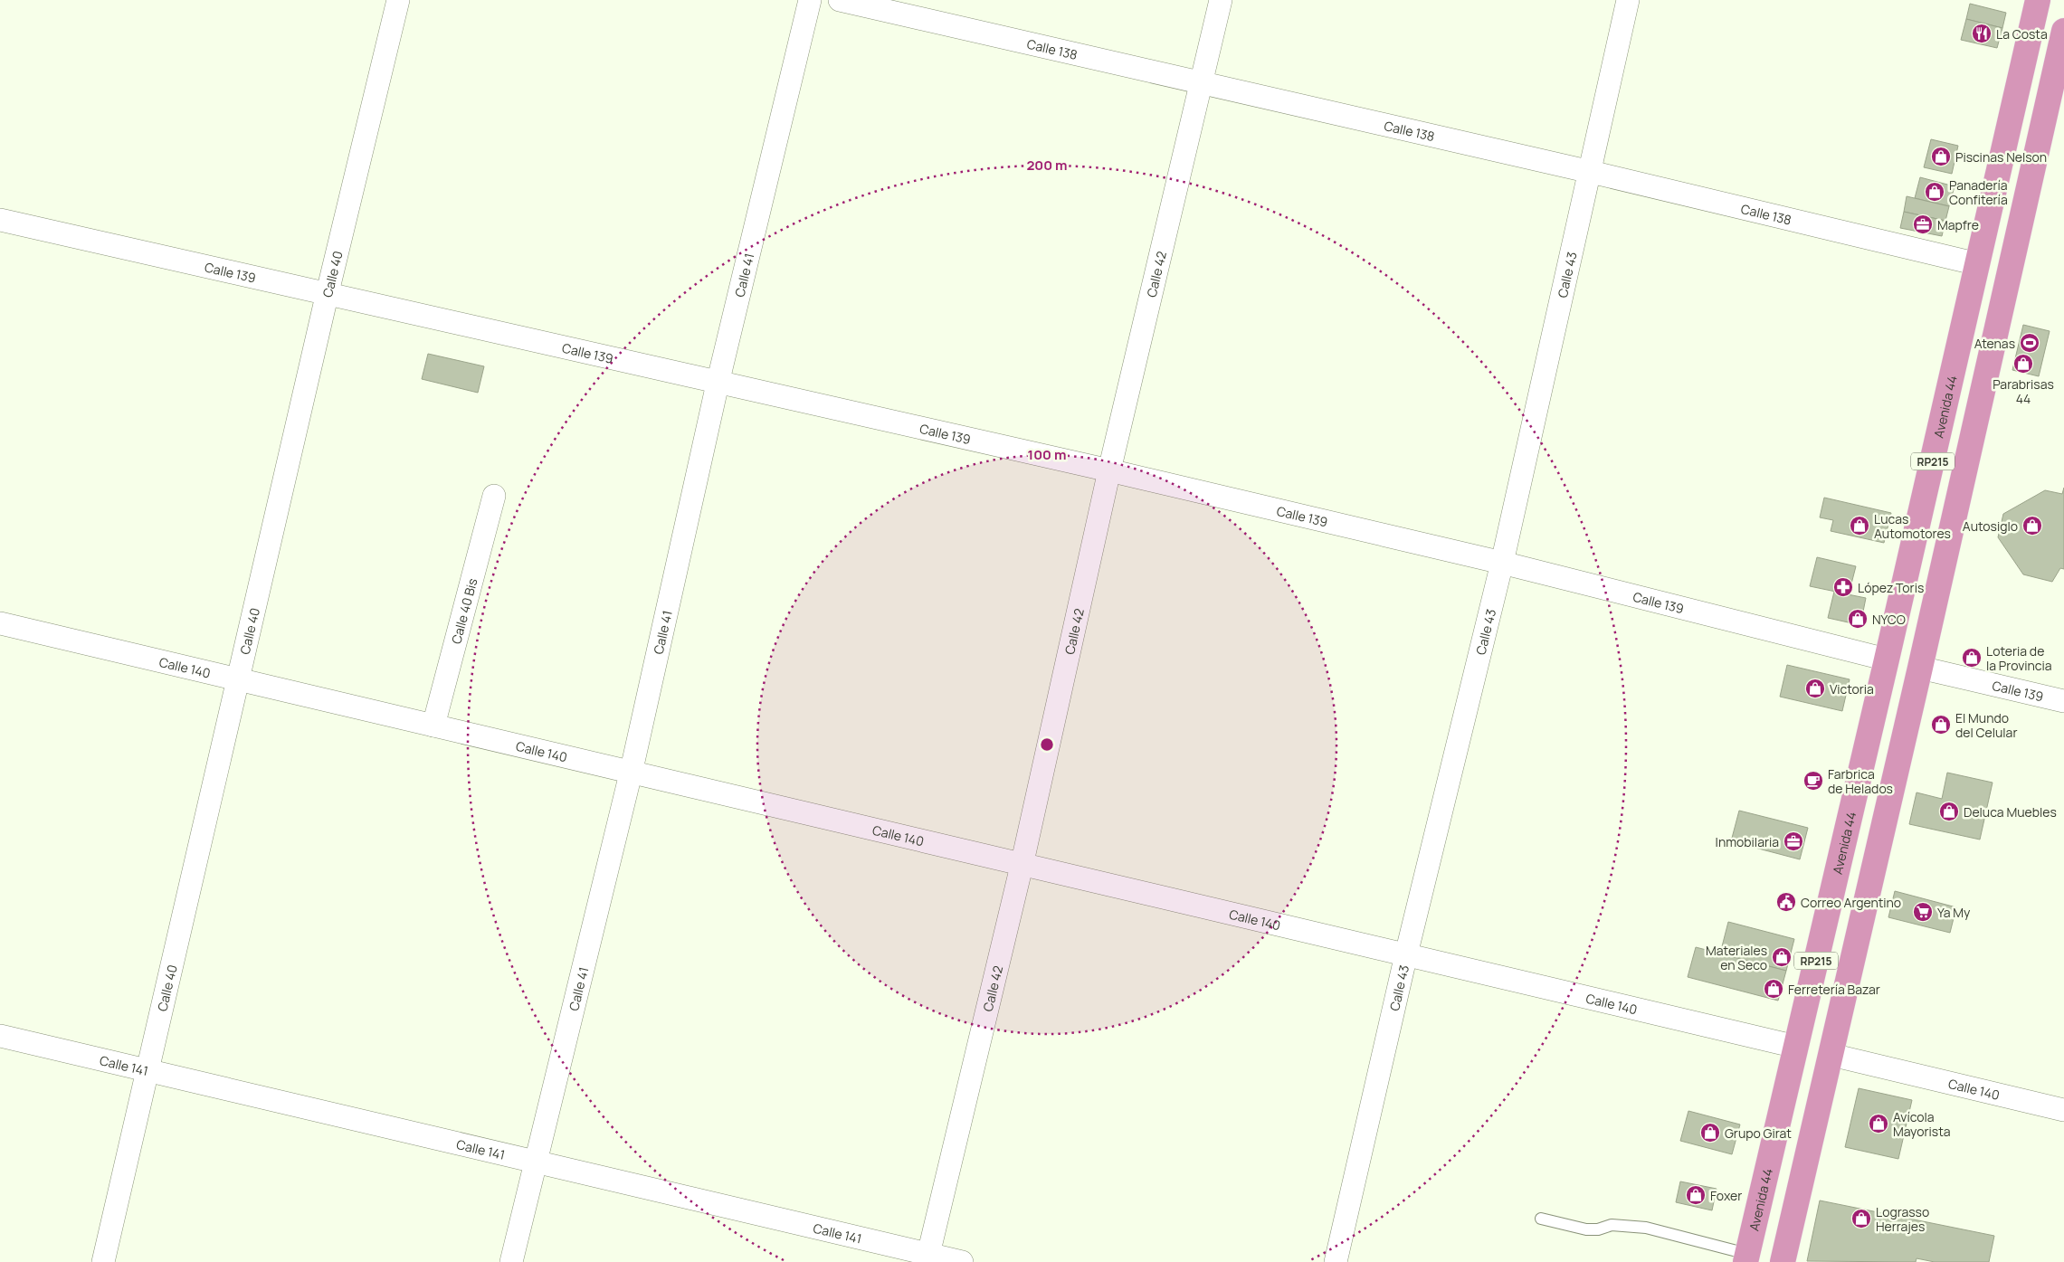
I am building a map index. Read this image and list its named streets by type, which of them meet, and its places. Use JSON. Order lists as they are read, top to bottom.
{
  "streets": {
    "highway": ["Avenida 44", "RP215"],
    "street": [
      "Calle 138",
      "Calle 139",
      "Calle 40",
      "Calle 41",
      "Calle 42",
      "Calle 43",
      "Calle 40 Bis",
      "Calle 140",
      "Calle 141"
    ]
  },
  "crossings": [
    ["Calle 138", "Calle 42"],
    ["Calle 138", "Calle 43"],
    ["Calle 138", "Avenida 44"],
    ["Calle 139", "Calle 40"],
    ["Calle 139", "Calle 41"],
    ["Calle 139", "Calle 42"],
    ["Calle 139", "Calle 43"],
    ["Calle 139", "Avenida 44"],
    ["Calle 139", "RP215"],
    ["Calle 40", "Calle 140"],
    ["Calle 40", "Calle 141"],
    ["Calle 41", "Calle 140"],
    ["Calle 41", "Calle 141"],
    ["Calle 42", "Calle 140"],
    ["Calle 42", "Calle 141"],
    ["Calle 43", "Calle 140"],
    ["Avenida 44", "Calle 140"],
    ["RP215", "Calle 140"],
    ["Calle 40 Bis", "Calle 140"]
  ],
  "places": {
    "restaurant": ["La Costa"],
    "shop": [
      "Piscinas Nelson",
      "Panadería Confitería",
      "Parabrisas 44",
      "Lucas Automotores",
      "Autosiglo",
      "NYCO",
      "Loteria de la Provincia",
      "Victoria",
      "El Mundo del Celular",
      "Deluca Muebles",
      "Materiales en Seco",
      "Ferretería Bazar",
      "Avícola Mayorista",
      "Grupo Girat",
      "Foxer",
      "Lograsso Herrajes"
    ],
    "office": ["Mapfre", "Inmobilaria"],
    "sports": ["Atenas"],
    "pharmacy": ["López Toris"],
    "cafe": ["Farbrica de Helados"],
    "public building": ["Correo Argentino"],
    "supermarket": ["Ya My"]
  },
  "rings": ["200 m", "100 m"]
}
